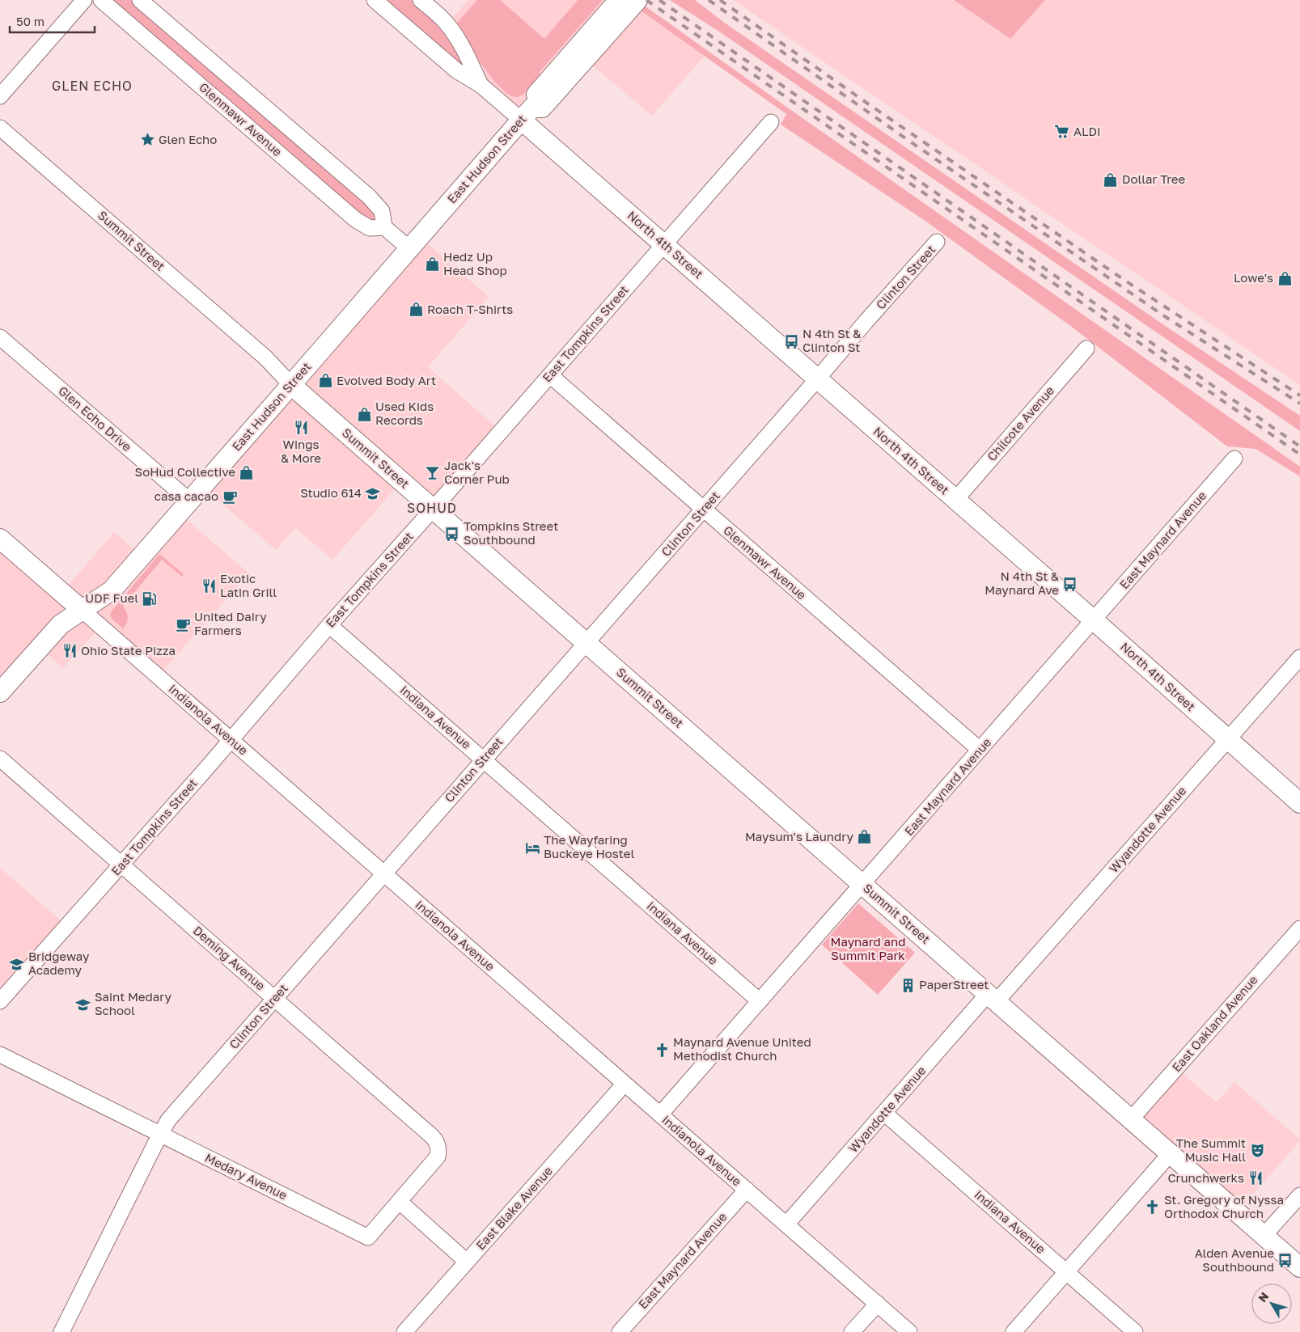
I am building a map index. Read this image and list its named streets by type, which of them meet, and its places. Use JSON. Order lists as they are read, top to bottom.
{
  "streets": {
    "main road": [
      "East Hudson Street",
      "Summit Street",
      "North 4th Street",
      "Indianola Avenue"
    ],
    "street": [
      "Glenmawr Avenue",
      "Clinton Street",
      "East Tompkins Street",
      "Glen Echo Drive",
      "Chilcote Avenue",
      "East Maynard Avenue",
      "Indiana Avenue",
      "Wyandotte Avenue",
      "Deming Avenue",
      "East Oakland Avenue",
      "Medary Avenue",
      "East Blake Avenue"
    ]
  },
  "crossings": [
    ["Glenmawr Avenue", "Clinton Street"],
    ["Glenmawr Avenue", "East Tompkins Street"],
    ["Glenmawr Avenue", "East Maynard Avenue"],
    ["East Hudson Street", "Summit Street"],
    ["East Hudson Street", "North 4th Street"],
    ["East Hudson Street", "Glen Echo Drive"],
    ["East Hudson Street", "Indianola Avenue"],
    ["Summit Street", "Clinton Street"],
    ["Summit Street", "East Tompkins Street"],
    ["Summit Street", "East Maynard Avenue"],
    ["Summit Street", "Wyandotte Avenue"],
    ["Summit Street", "East Oakland Avenue"],
    ["North 4th Street", "Clinton Street"],
    ["North 4th Street", "East Tompkins Street"],
    ["North 4th Street", "Chilcote Avenue"],
    ["North 4th Street", "East Maynard Avenue"],
    ["North 4th Street", "Wyandotte Avenue"],
    ["Clinton Street", "Indiana Avenue"],
    ["Clinton Street", "Indianola Avenue"],
    ["Clinton Street", "Deming Avenue"],
    ["Clinton Street", "Medary Avenue"],
    ["East Tompkins Street", "Indiana Avenue"],
    ["East Tompkins Street", "Indianola Avenue"],
    ["East Tompkins Street", "Deming Avenue"],
    ["East Maynard Avenue", "Indiana Avenue"],
    ["East Maynard Avenue", "Indianola Avenue"],
    ["Indiana Avenue", "Wyandotte Avenue"],
    ["Indianola Avenue", "Wyandotte Avenue"],
    ["Indianola Avenue", "East Blake Avenue"],
    ["Deming Avenue", "Medary Avenue"]
  ],
  "districts": ["GLEN ECHO", "SOHUD"],
  "parks": ["Maynard and Summit Park"],
  "places": {
    "supermarket": ["ALDI"],
    "place": ["Glen Echo"],
    "shop": [
      "Dollar Tree",
      "Hedz Up Head Shop",
      "Lowe's",
      "Roach T-Shirts",
      "Evolved Body Art",
      "Used Kids Records",
      "SoHud Collective",
      "Maysum's Laundry"
    ],
    "bus stop": [
      "N 4th St & Clinton St",
      "Tompkins Street Southbound",
      "N 4th St & Maynard Ave",
      "Alden Avenue Southbound"
    ],
    "restaurant": [
      "Wings & More",
      "Exotic Latin Grill",
      "Ohio State Pizza",
      "Crunchwerks"
    ],
    "bar": ["Jack's Corner Pub"],
    "school or university": ["Studio 614", "Bridgeway Academy", "Saint Medary School"],
    "cafe": ["casa cacao", "United Dairy Farmers"],
    "fuel station": ["UDF Fuel"],
    "hotel": ["The Wayfaring Buckeye Hostel"],
    "building": ["PaperStreet"],
    "church": ["Maynard Avenue United Methodist Church", "St. Gregory of Nyssa Orthodox Church"],
    "theatre": ["The Summit Music Hall"]
  },
  "scale_bar": "50 m",
  "north": "top left"
}
